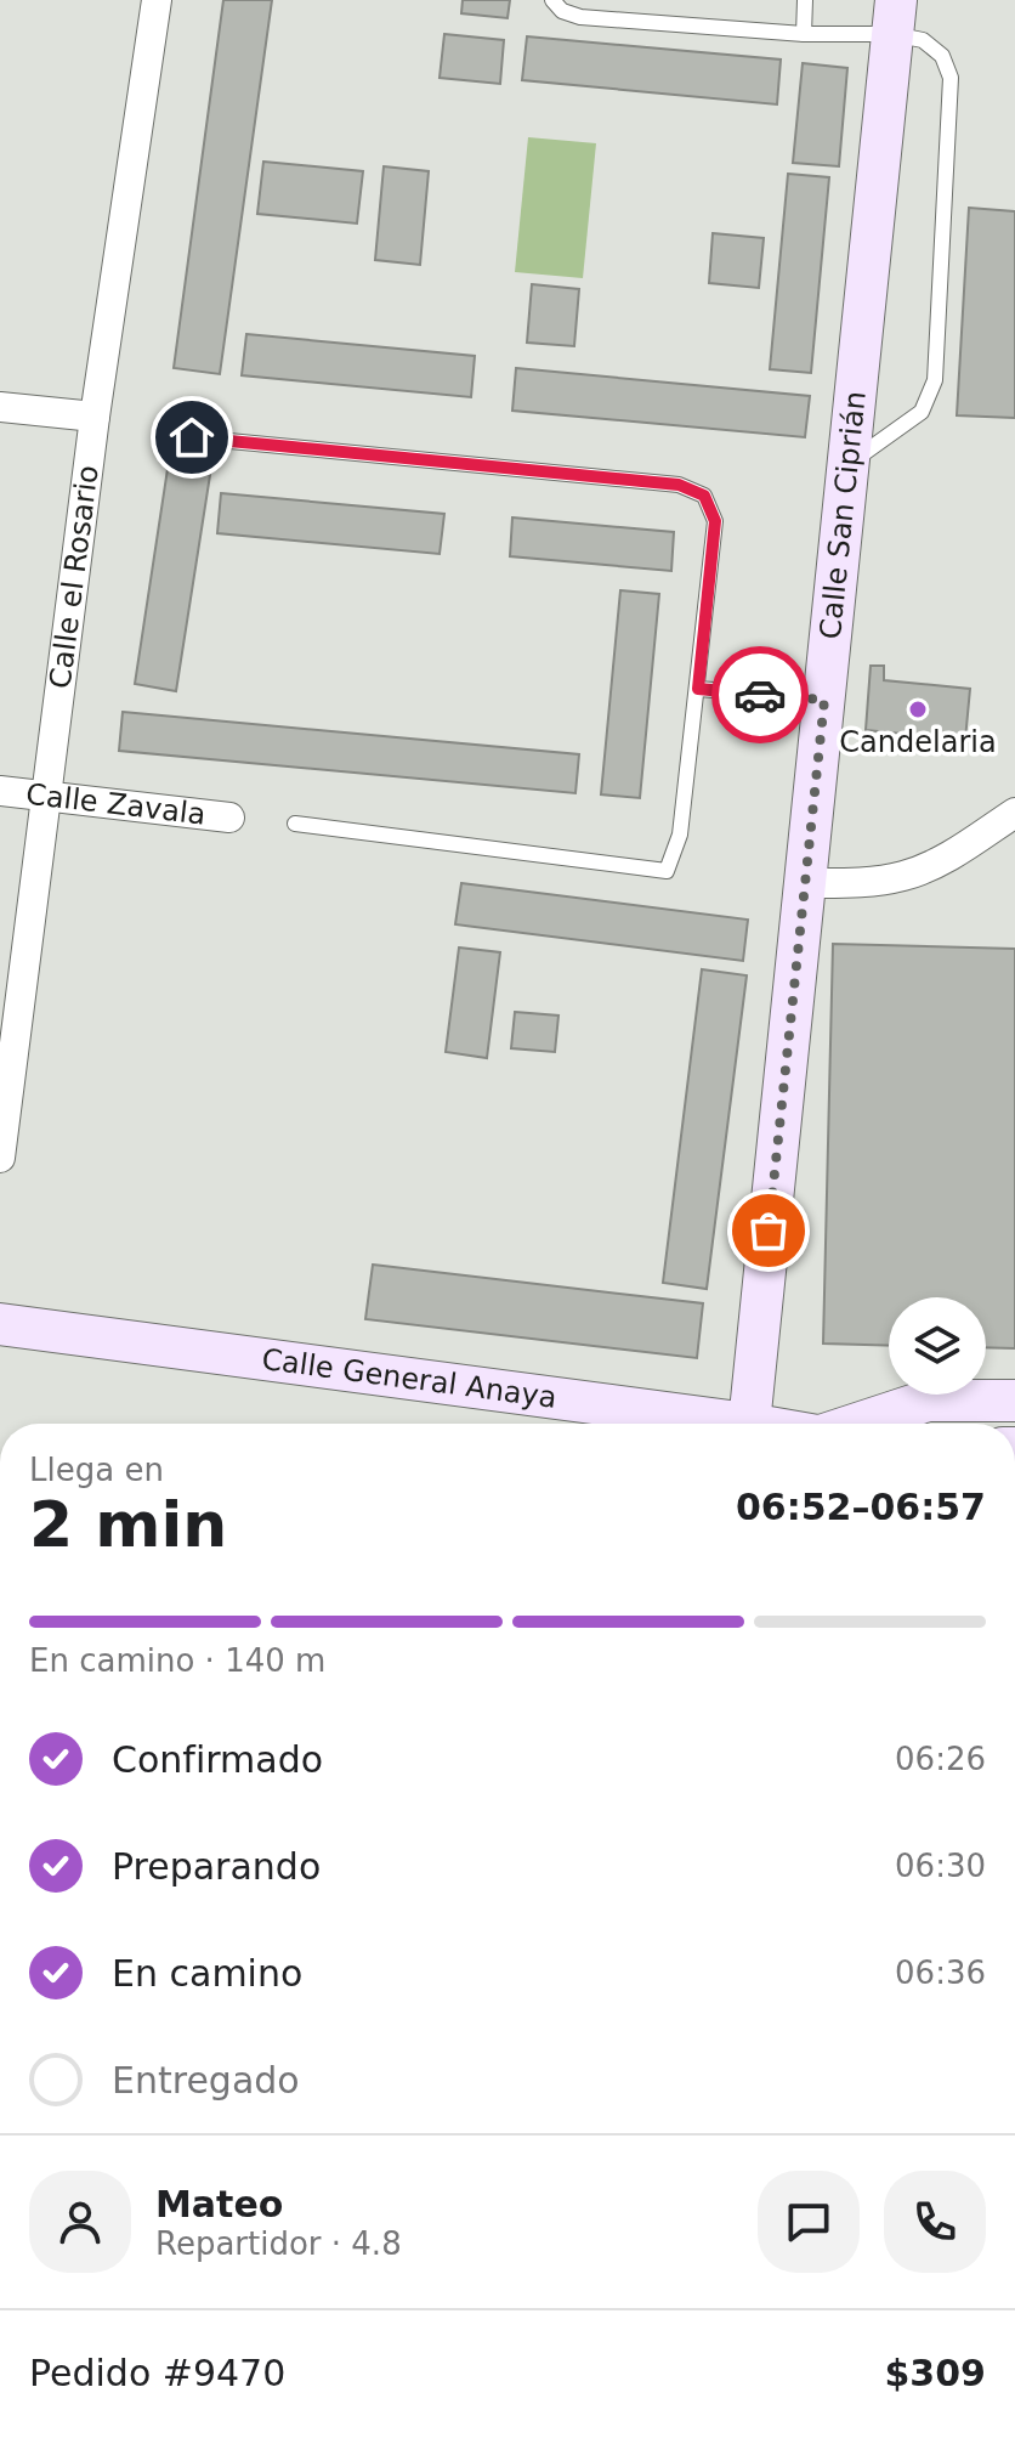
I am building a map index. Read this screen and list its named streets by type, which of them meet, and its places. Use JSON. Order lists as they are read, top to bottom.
{
  "streets": {
    "street": [
      "Calle San Ciprián",
      "Calle el Rosario",
      "Calle Zavala",
      "Calle General Anaya"
    ]
  },
  "crossings": [
    ["Calle el Rosario", "Calle Zavala"]
  ],
  "places": ["Candelaria"],
  "page": {
    "heading": ["2 min", "Llega en", "06:52–06:57"],
    "panel": [
      "Mateo",
      "Repartidor · 4.8",
      "Pedido #9470",
      "$309"
    ],
    "bar": "En camino · 140 m",
    "list": [
      ["Confirmado", "06:26"],
      ["Preparando", "06:30"],
      ["En camino", "06:36"],
      "Entregado"
    ]
  }
}
